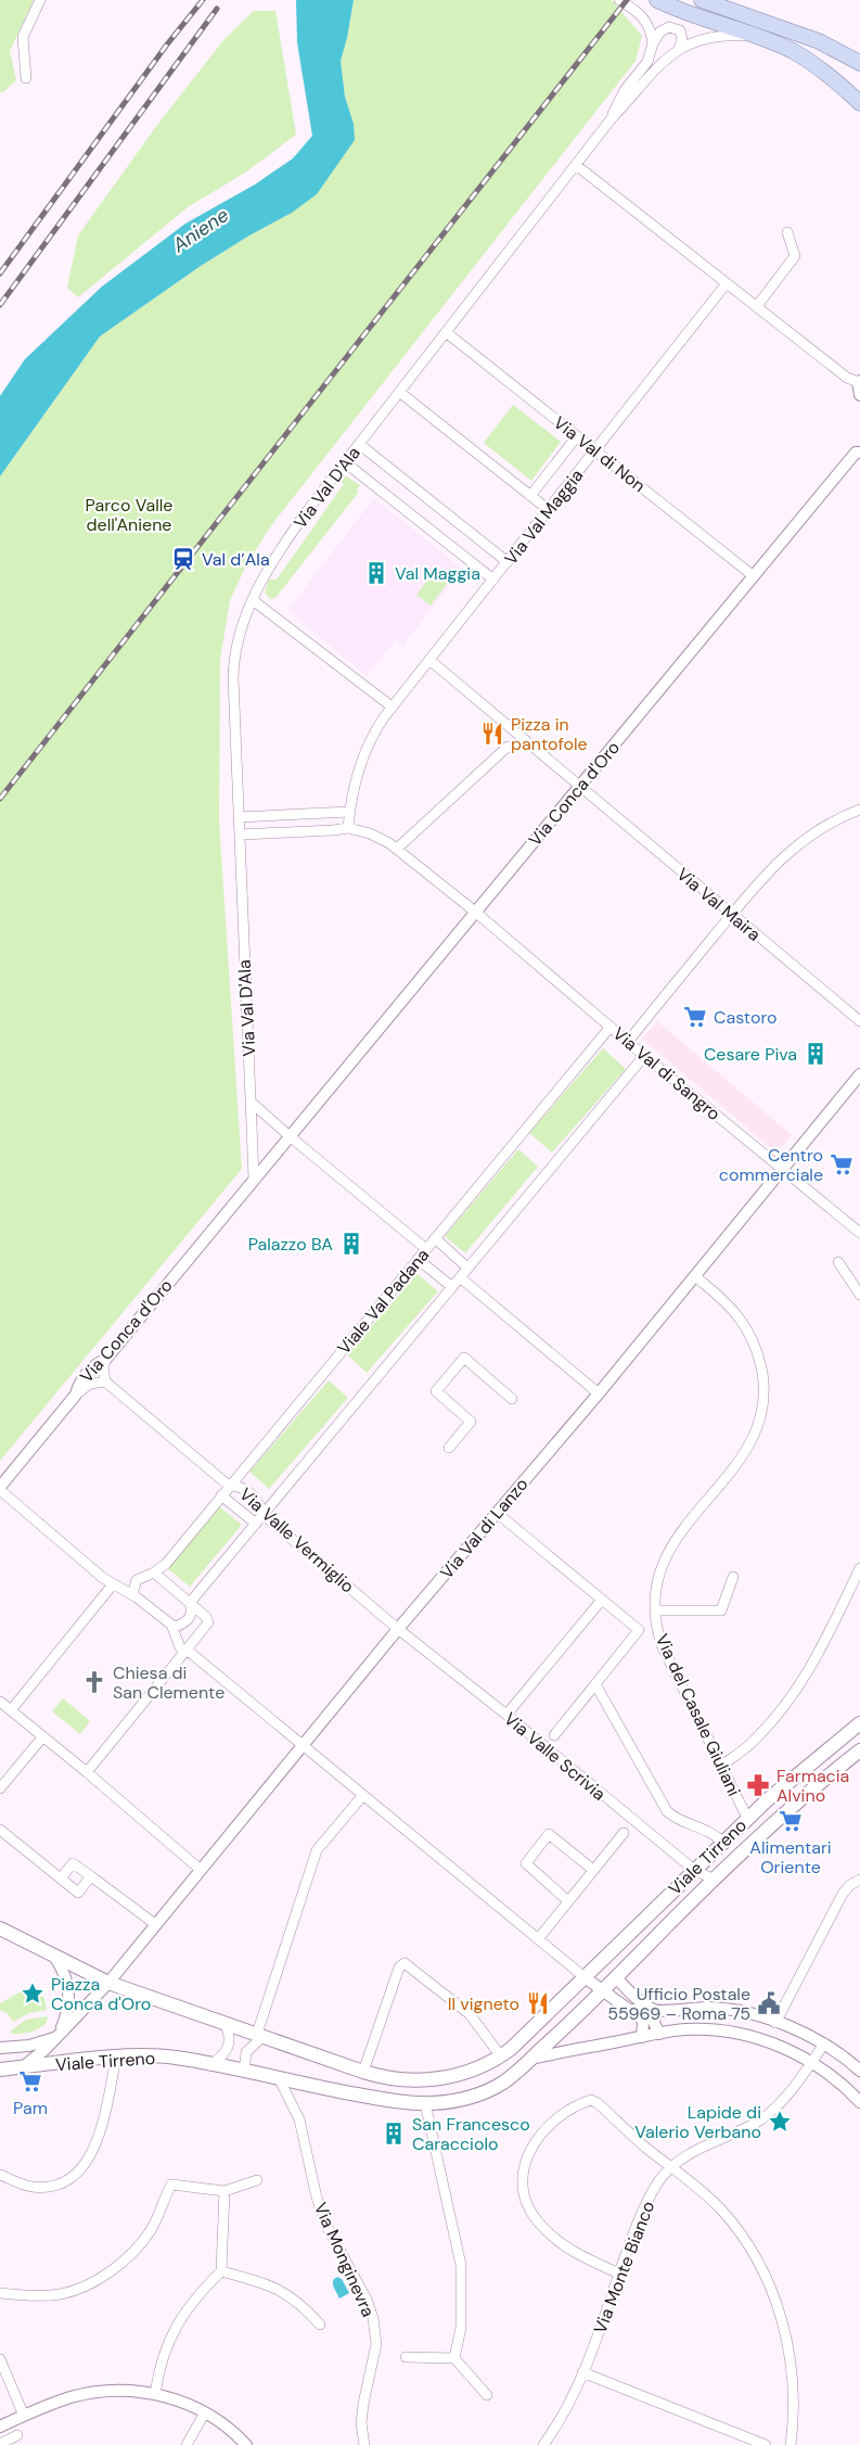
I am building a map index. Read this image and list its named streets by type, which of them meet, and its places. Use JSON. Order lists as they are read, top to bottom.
{
  "streets": {
    "main road": ["Viale Tirreno"],
    "street": [
      "Via Val di Non",
      "Via Val D'Ala",
      "Via Val Maggia",
      "Via Conca d'Oro",
      "Via Val Maira",
      "Via Val di Sangro",
      "Viale Val Padana",
      "Via Val di Lanzo",
      "Via Valle Vermiglio",
      "Via del Casale Giuliani",
      "Via Valle Scrivia",
      "Via Monginevra",
      "Via Monte Bianco"
    ]
  },
  "crossings": [
    ["Via Val di Non", "Via Val D'Ala"],
    ["Via Val di Non", "Via Val Maggia"],
    ["Via Val di Non", "Via Conca d'Oro"],
    ["Via Val D'Ala", "Via Conca d'Oro"],
    ["Via Val Maggia", "Via Val Maira"],
    ["Via Val Maggia", "Via Val di Sangro"],
    ["Via Conca d'Oro", "Via Val Maira"],
    ["Via Conca d'Oro", "Via Val di Sangro"],
    ["Via Val di Sangro", "Viale Val Padana"],
    ["Via Val di Sangro", "Via Val di Lanzo"],
    ["Viale Val Padana", "Via Valle Vermiglio"],
    ["Via Val di Lanzo", "Via Valle Vermiglio"],
    ["Via Val di Lanzo", "Via del Casale Giuliani"],
    ["Via Val di Lanzo", "Via Valle Scrivia"],
    ["Via Val di Lanzo", "Viale Tirreno"],
    ["Via Valle Vermiglio", "Via Valle Scrivia"],
    ["Via del Casale Giuliani", "Viale Tirreno"],
    ["Via Valle Scrivia", "Viale Tirreno"],
    ["Viale Tirreno", "Via Monginevra"]
  ],
  "water": ["Aniene"],
  "parks": ["Parco Valle dell'Aniene"],
  "places": {
    "station": ["Val d’Ala"],
    "building": [
      "Val Maggia",
      "Cesare Piva",
      "Palazzo BA",
      "San Francesco Caracciolo"
    ],
    "restaurant": ["Pizza in pantofole", "Il vigneto"],
    "supermarket": [
      "Castoro",
      "Centro commerciale",
      "Alimentari Oriente",
      "Pam"
    ],
    "church": ["Chiesa di San Clemente"],
    "pharmacy": ["Farmacia Alvino"],
    "place": ["Piazza Conca d'Oro", "Lapide di Valerio Verbano"],
    "public building": ["Ufficio Postale 55969 – Roma 75"]
  }
}
